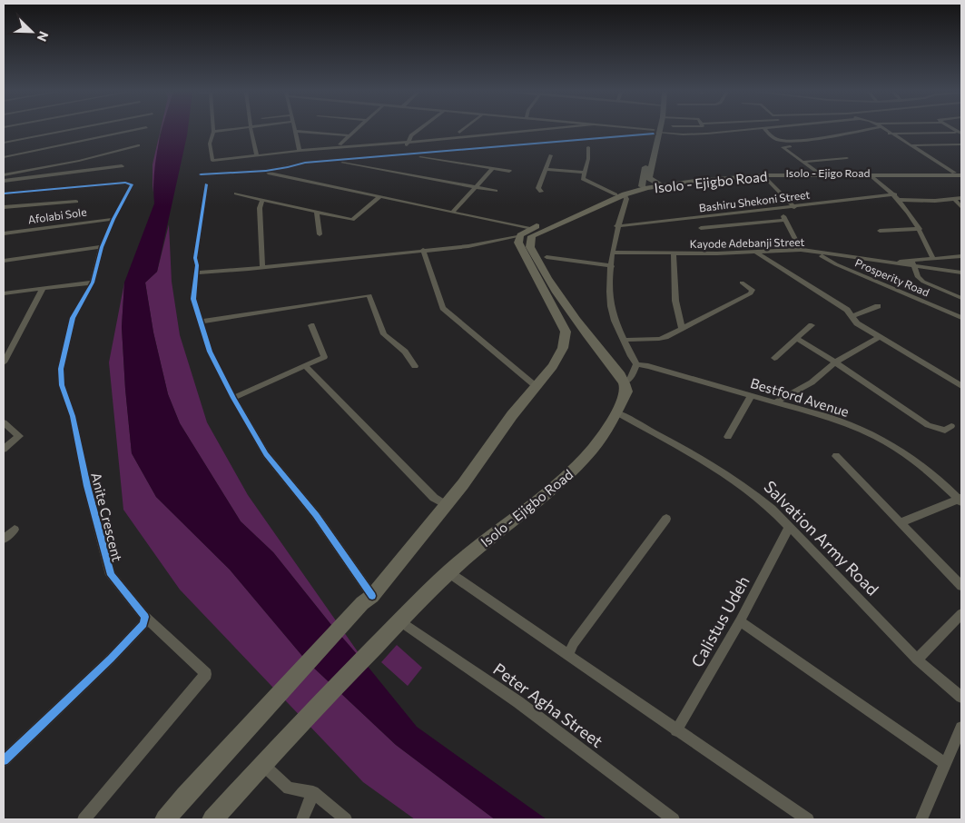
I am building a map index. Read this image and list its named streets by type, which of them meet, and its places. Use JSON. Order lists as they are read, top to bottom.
{
  "streets": {
    "main road": ["Isolo - Ejigo Road", "Isolo - Ejigbo Road"],
    "street": [
      "Bashiru Shekoni Street",
      "Afolabi Sole",
      "Kayode Adebanji Street",
      "Prosperity Road",
      "Bestford Avenue",
      "Anite Crescent",
      "Salvation Army Road",
      "Calistus Udeh",
      "Peter Agha Street"
    ]
  },
  "crossings": [
    ["Isolo - Ejigo Road", "Isolo - Ejigbo Road"],
    ["Isolo - Ejigbo Road", "Salvation Army Road"],
    ["Isolo - Ejigbo Road", "Peter Agha Street"],
    ["Afolabi Sole", "Anite Crescent"],
    ["Kayode Adebanji Street", "Prosperity Road"],
    ["Salvation Army Road", "Calistus Udeh"]
  ],
  "north": "bottom right"
}
